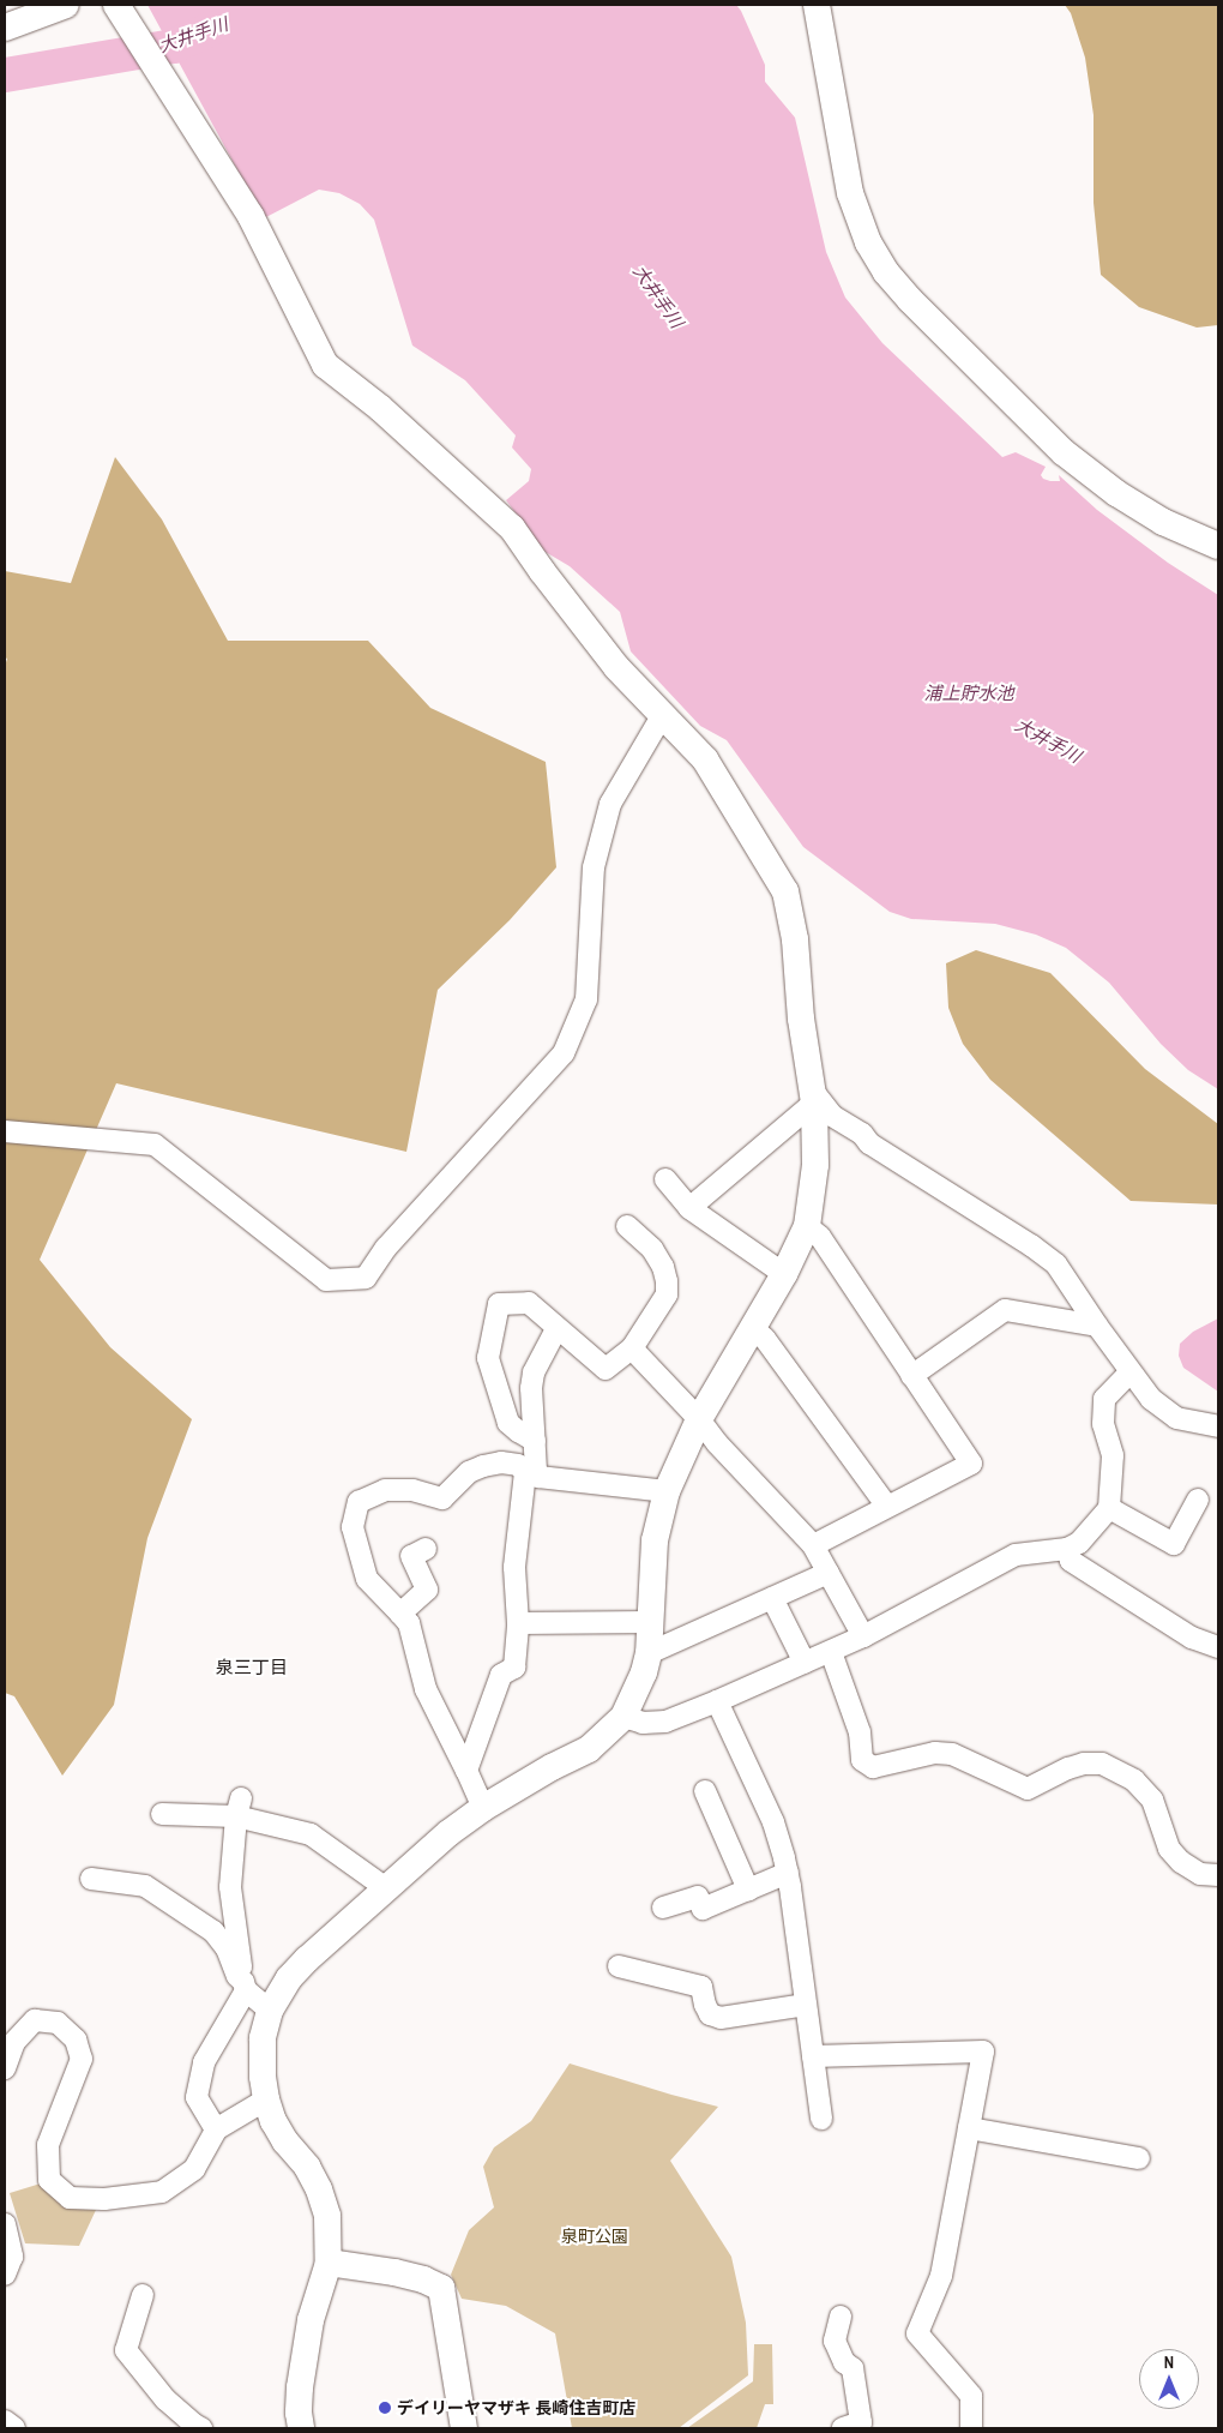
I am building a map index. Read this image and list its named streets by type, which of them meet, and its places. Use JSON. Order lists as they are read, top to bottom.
{
  "districts": ["泉三丁目"],
  "water": ["大井手川", "浦上貯水池"],
  "parks": ["泉町公園"],
  "places": ["デイリーヤマザキ 長崎住吉町店"],
  "north": "top"
}
